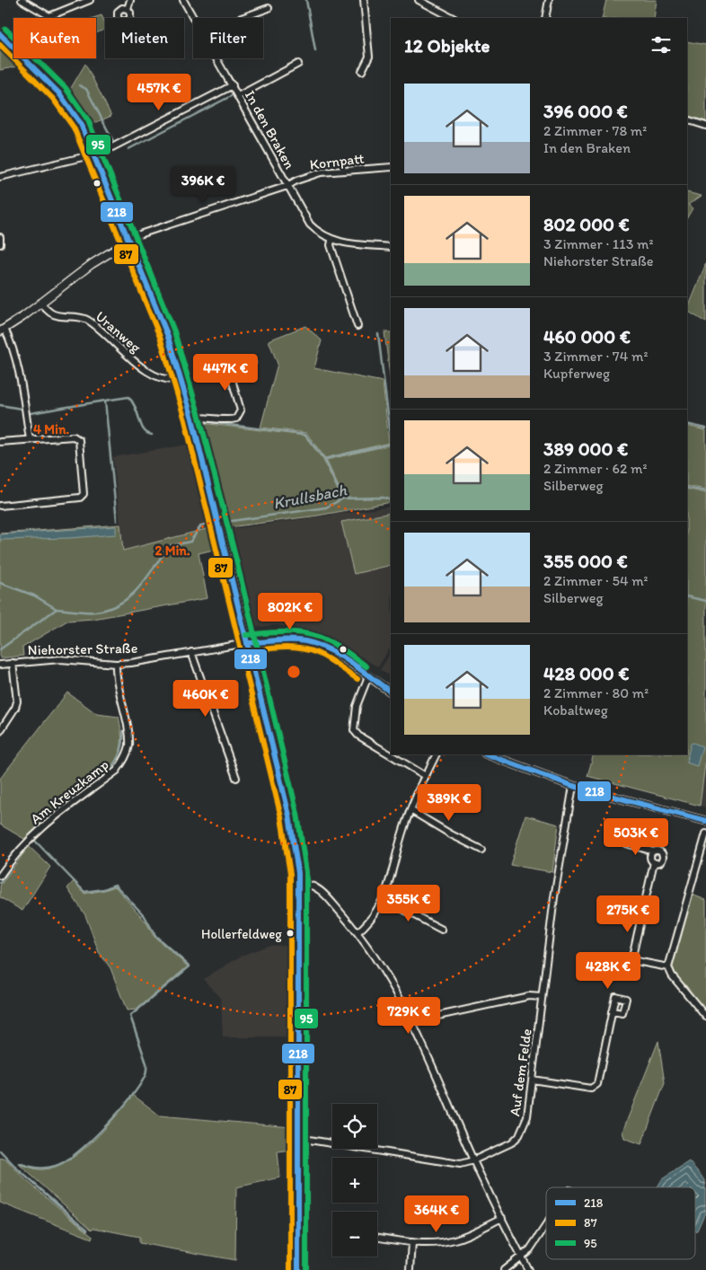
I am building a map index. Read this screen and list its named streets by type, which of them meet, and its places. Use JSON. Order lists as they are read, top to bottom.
{
  "streets": {
    "street": [
      "In den Braken",
      "Kornpatt",
      "Uranweg",
      "Niehorster Straße",
      "Am Kreuzkamp",
      "Auf dem Felde"
    ]
  },
  "crossings": [
    ["In den Braken", "Kornpatt"],
    ["Niehorster Straße", "Am Kreuzkamp"]
  ],
  "water": ["Krullsbach"],
  "places": ["Hollerfeldweg"],
  "lines": ["transit line 95", "transit line 218", "transit line 87"],
  "legend": ["218", "87", "95"],
  "page": {
    "chip": ["Kaufen", "Mieten", "Filter"],
    "heading": "12 Objekte",
    "list": [
      {
        "name": "396 000 €",
        "note": "2 Zimmer · 78 m² · In den Braken"
      },
      {
        "name": "802 000 €",
        "note": "3 Zimmer · 113 m² · Niehorster Straße"
      },
      {
        "name": "460 000 €",
        "note": "3 Zimmer · 74 m² · Kupferweg"
      },
      {
        "name": "389 000 €",
        "note": "2 Zimmer · 62 m² · Silberweg"
      },
      {
        "name": "355 000 €",
        "note": "2 Zimmer · 54 m² · Silberweg"
      },
      {
        "name": "428 000 €",
        "note": "2 Zimmer · 80 m² · Kobaltweg"
      }
    ],
    "price": [
      "457K €",
      "396K €",
      "447K €",
      "802K €",
      "460K €",
      "389K €",
      "503K €",
      "355K €",
      "275K €",
      "428K €",
      "729K €",
      "364K €"
    ],
    "map_buttons": ["+", "−"]
  },
  "rings": ["4 Min.", "2 Min."]
}
